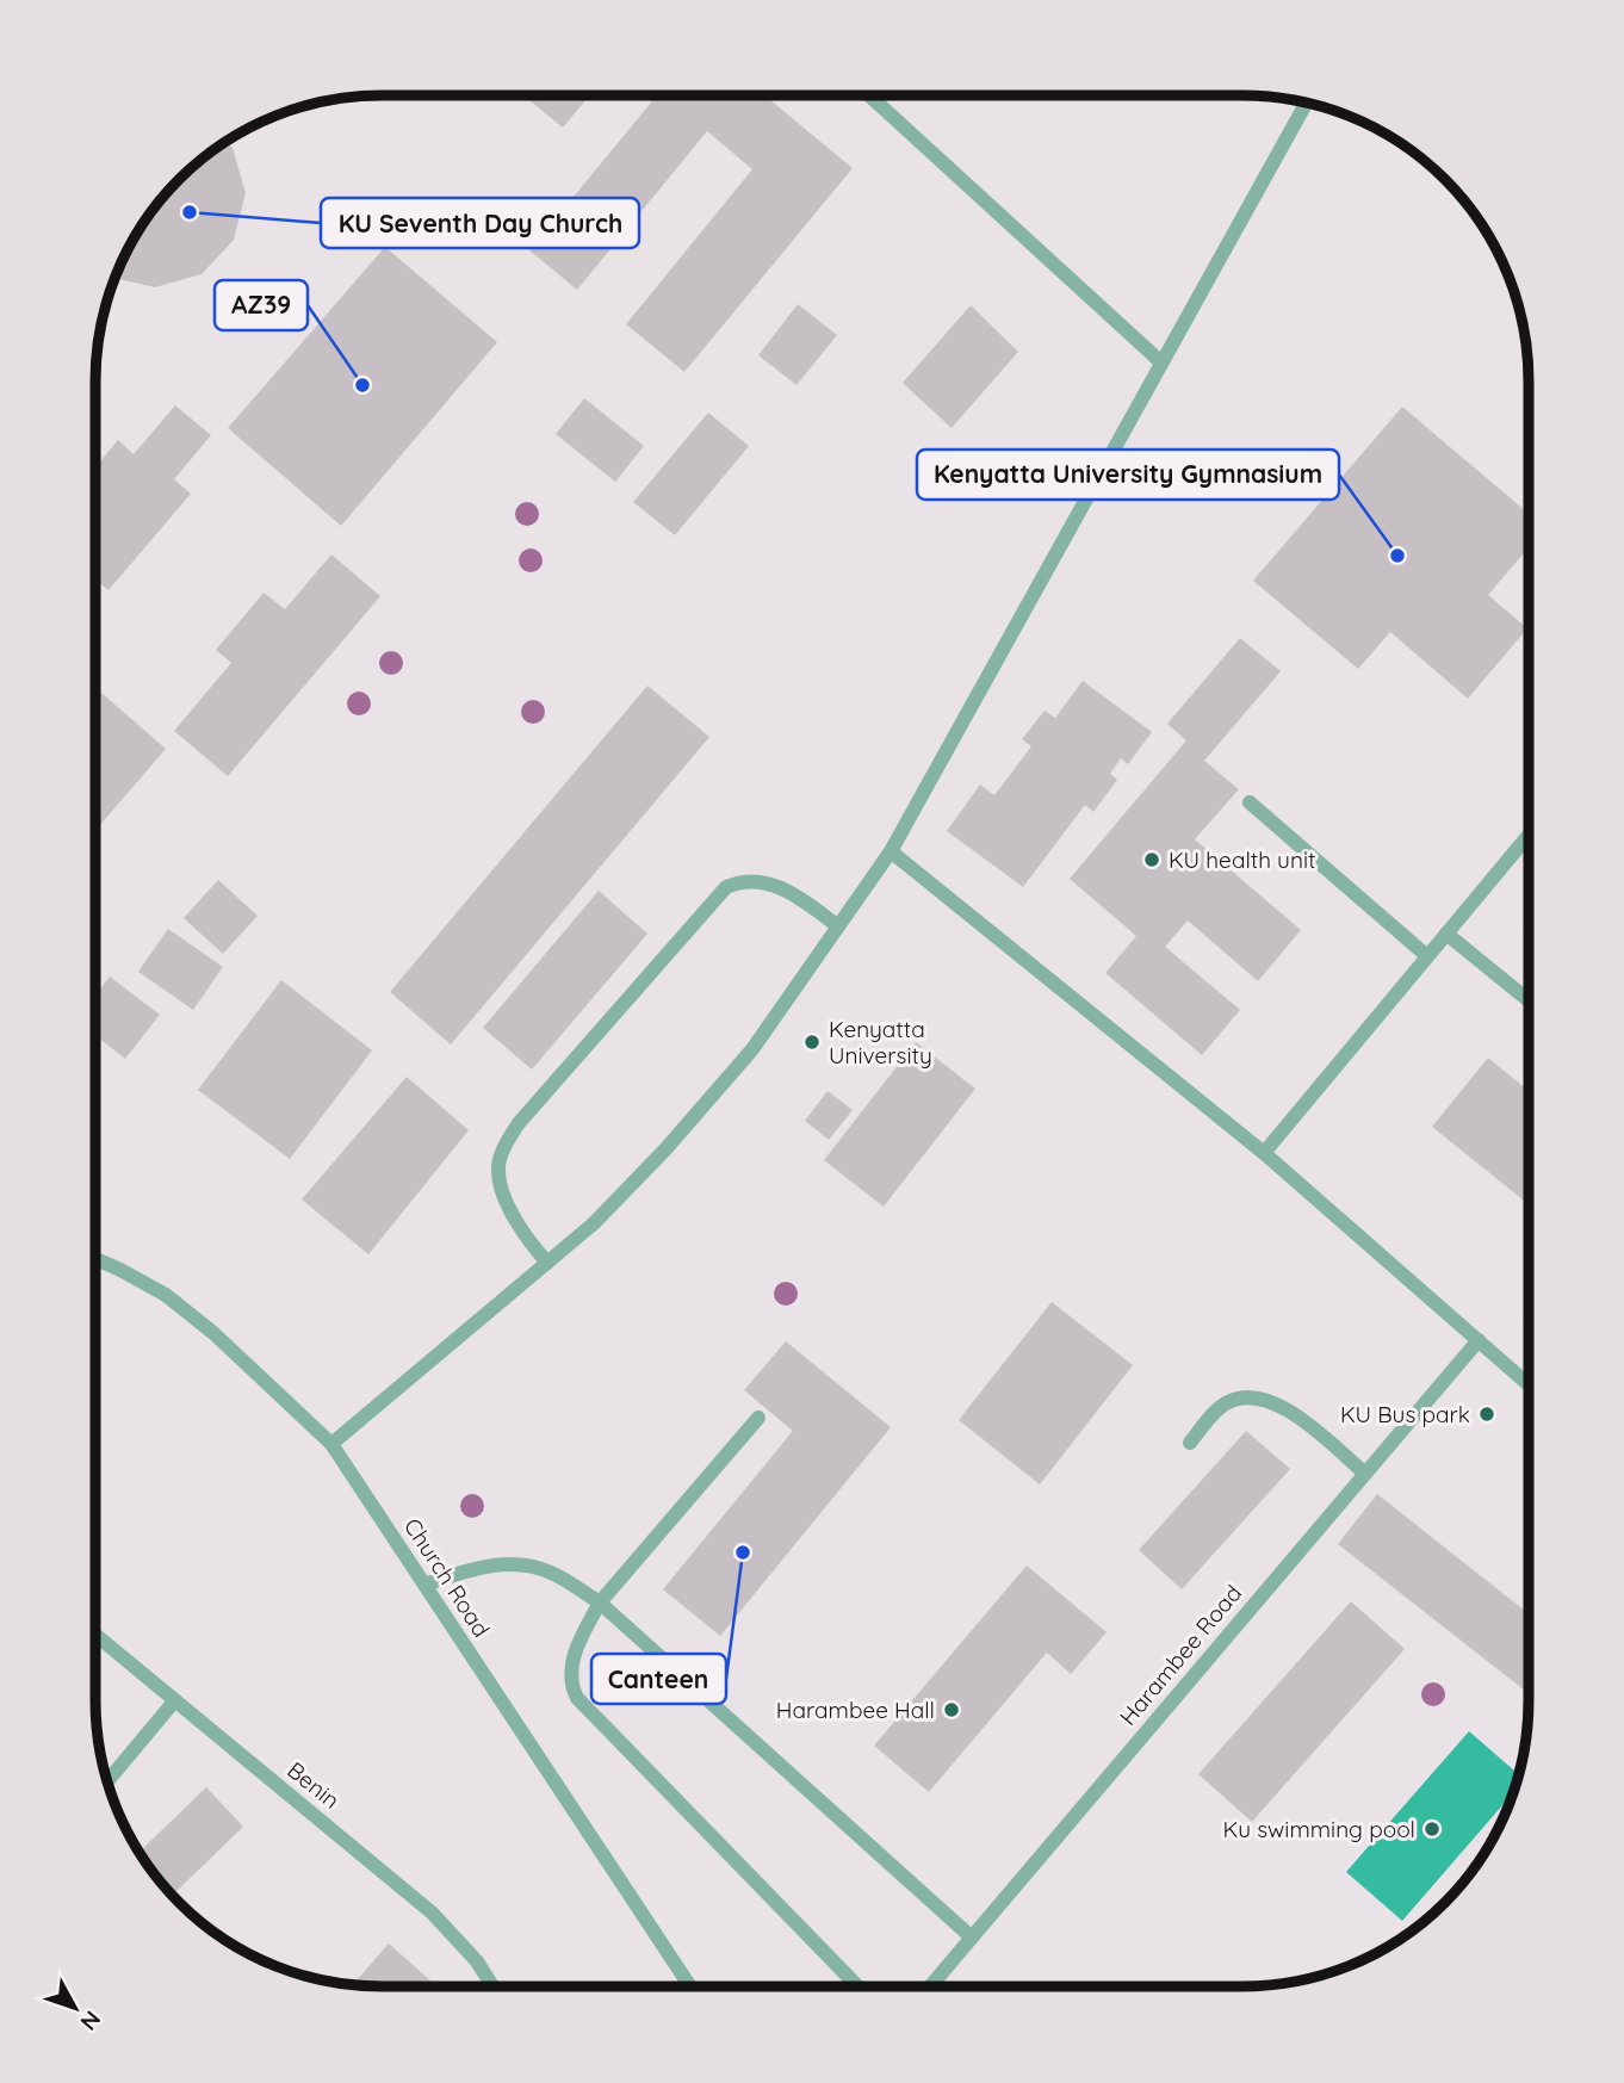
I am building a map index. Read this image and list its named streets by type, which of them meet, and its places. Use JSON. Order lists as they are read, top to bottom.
{
  "streets": {
    "lane": ["Church Road", "Harambee Road", "Benin"]
  },
  "places": [
    "KU Seventh Day Church",
    "AZ39",
    "Kenyatta University Gymnasium",
    "KU health unit",
    "Kenyatta University",
    "KU Bus park",
    "Canteen",
    "Harambee Hall",
    "Ku swimming pool"
  ],
  "north": "bottom right"
}
